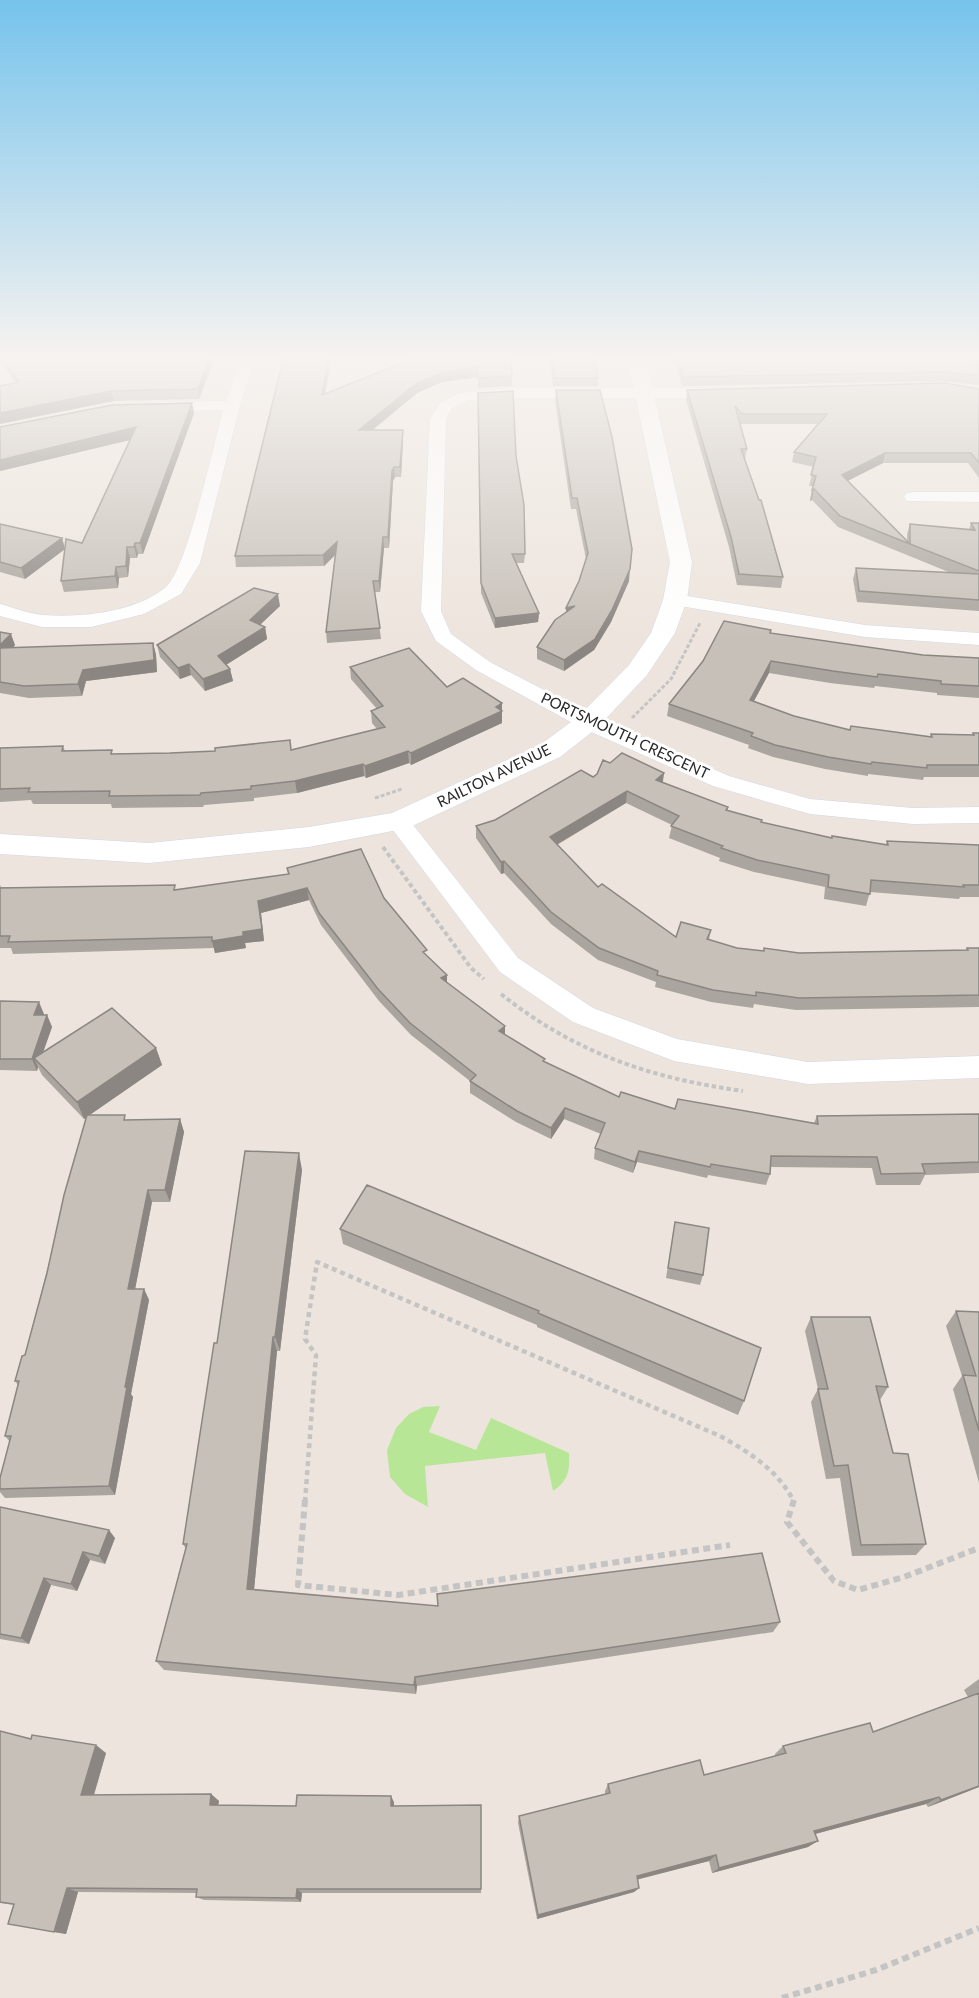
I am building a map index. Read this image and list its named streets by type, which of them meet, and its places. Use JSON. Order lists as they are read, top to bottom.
{
  "streets": {
    "street": ["PORTSMOUTH CRESCENT", "RAILTON AVENUE"]
  },
  "crossings": [
    ["PORTSMOUTH CRESCENT", "RAILTON AVENUE"]
  ]
}
